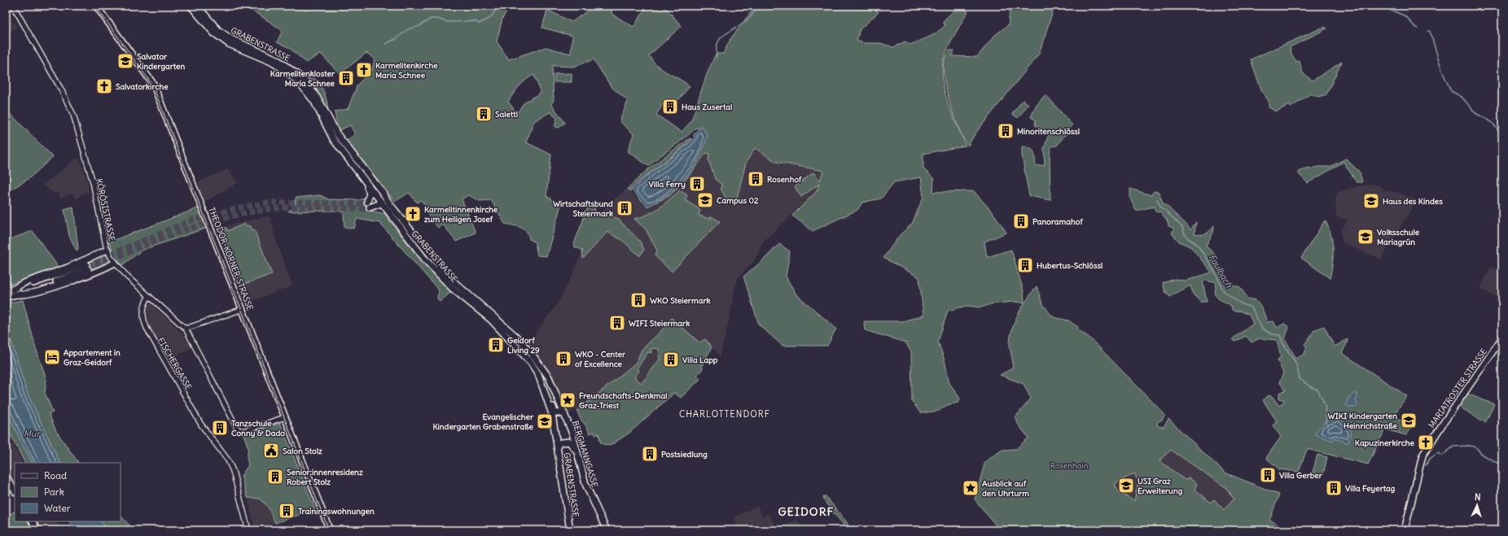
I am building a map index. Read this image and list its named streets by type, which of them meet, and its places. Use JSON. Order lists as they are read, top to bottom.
{
  "streets": {
    "main road": [
      "GRABENSTRASSE",
      "THEODOR-KÖRNER-STRASSE",
      "MARIATROSTER STRASSE",
      "BERGMANNGASSE"
    ],
    "street": ["KÖRÖSISTRASSE", "FISCHERGASSE"]
  },
  "crossings": [
    ["GRABENSTRASSE", "BERGMANNGASSE"],
    ["KÖRÖSISTRASSE", "THEODOR-KÖRNER-STRASSE"],
    ["KÖRÖSISTRASSE", "FISCHERGASSE"]
  ],
  "districts": ["CHARLOTTENDORF", "GEIDORF"],
  "water": ["Faulbach", "Mur"],
  "parks": ["Rosenhain"],
  "places": {
    "school or university": [
      "Salvator Kindergarten",
      "Campus 02",
      "Haus des Kindes",
      "Volksschule Mariagrün",
      "WIKI Kindergarten Heinrichstraße",
      "Evangelischer Kindergarten Grabenstraße",
      "USI Graz Erweiterung"
    ],
    "church": [
      "Karmelitenkirche Maria Schnee",
      "Salvatorkirche",
      "Karmelitinnenkirche zum Heiligen Josef",
      "Kapuzinerkirche"
    ],
    "building": [
      "Karmelitenkloster Maria Schnee",
      "Haus Zusertal",
      "Salettl",
      "Minoritenschlössl",
      "Rosenhof",
      "Villa Ferry",
      "Wirtschaftsbund Steiermark",
      "Panoramahof",
      "Hubertus-Schlössl",
      "WKO Steiermark",
      "WIFI Steiermark",
      "Geidorf Living 29",
      "WKO - Center of Excellence",
      "Villa Lapp",
      "Tanzschule Conny & Dado",
      "Postsiedlung",
      "Villa Gerber",
      "Senior:innenresidenz Robert Stolz",
      "Villa Feyertag",
      "Trainingswohnungen"
    ],
    "hotel": ["Appartement in Graz-Geidorf"],
    "place": ["Freundschafts-Denkmal Graz-Triest", "Ausblick auf den Uhrturm"],
    "public building": ["Salon Stolz"]
  },
  "legend": ["Road", "Park", "Water"],
  "north": "top"
}
